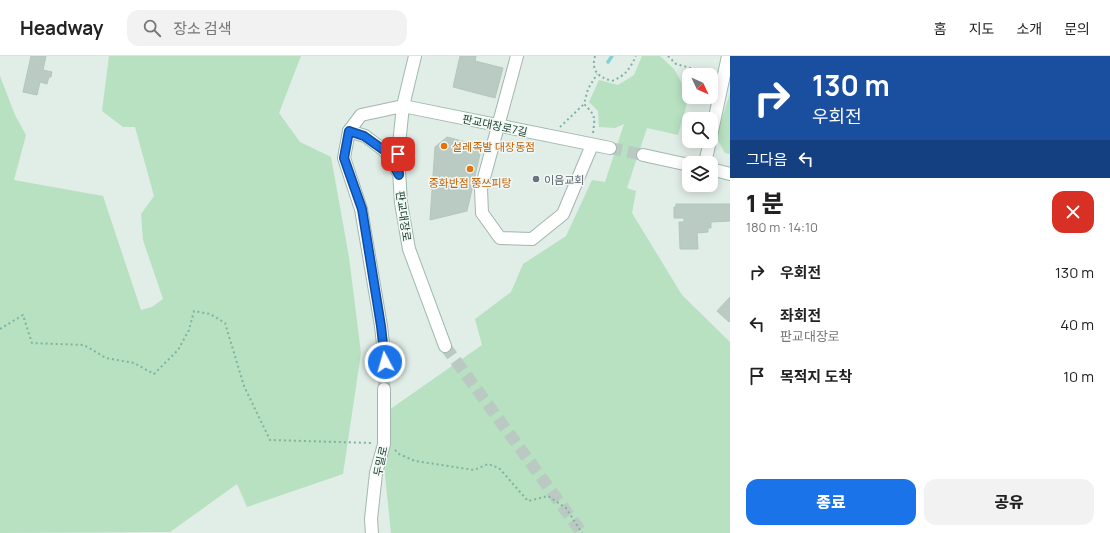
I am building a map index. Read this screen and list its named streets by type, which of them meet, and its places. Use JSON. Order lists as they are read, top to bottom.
{
  "streets": {
    "street": ["판교대장로7길", "판교대장로", "두밀로"]
  },
  "crossings": [
    ["판교대장로7길", "판교대장로"]
  ],
  "places": ["설레족발 대장동점", "중화반점 쭝쓰피탕", "이음교회"],
  "north": "bottom right",
  "page": {
    "header": "Headway",
    "search": "장소 검색",
    "nav": [
      "홈",
      "지도",
      "소개",
      "문의"
    ],
    "turn": ["130 m", "우회전"],
    "then": "그다음",
    "heading": ["1 분", "180 m · 14:10"],
    "list": [
      {
        "name": "우회전",
        "value": "130 m"
      },
      {
        "name": "좌회전",
        "note": "판교대장로",
        "value": "40 m"
      },
      {
        "name": "목적지 도착",
        "value": "10 m"
      }
    ],
    "buttons": ["종료", "공유"]
  }
}
